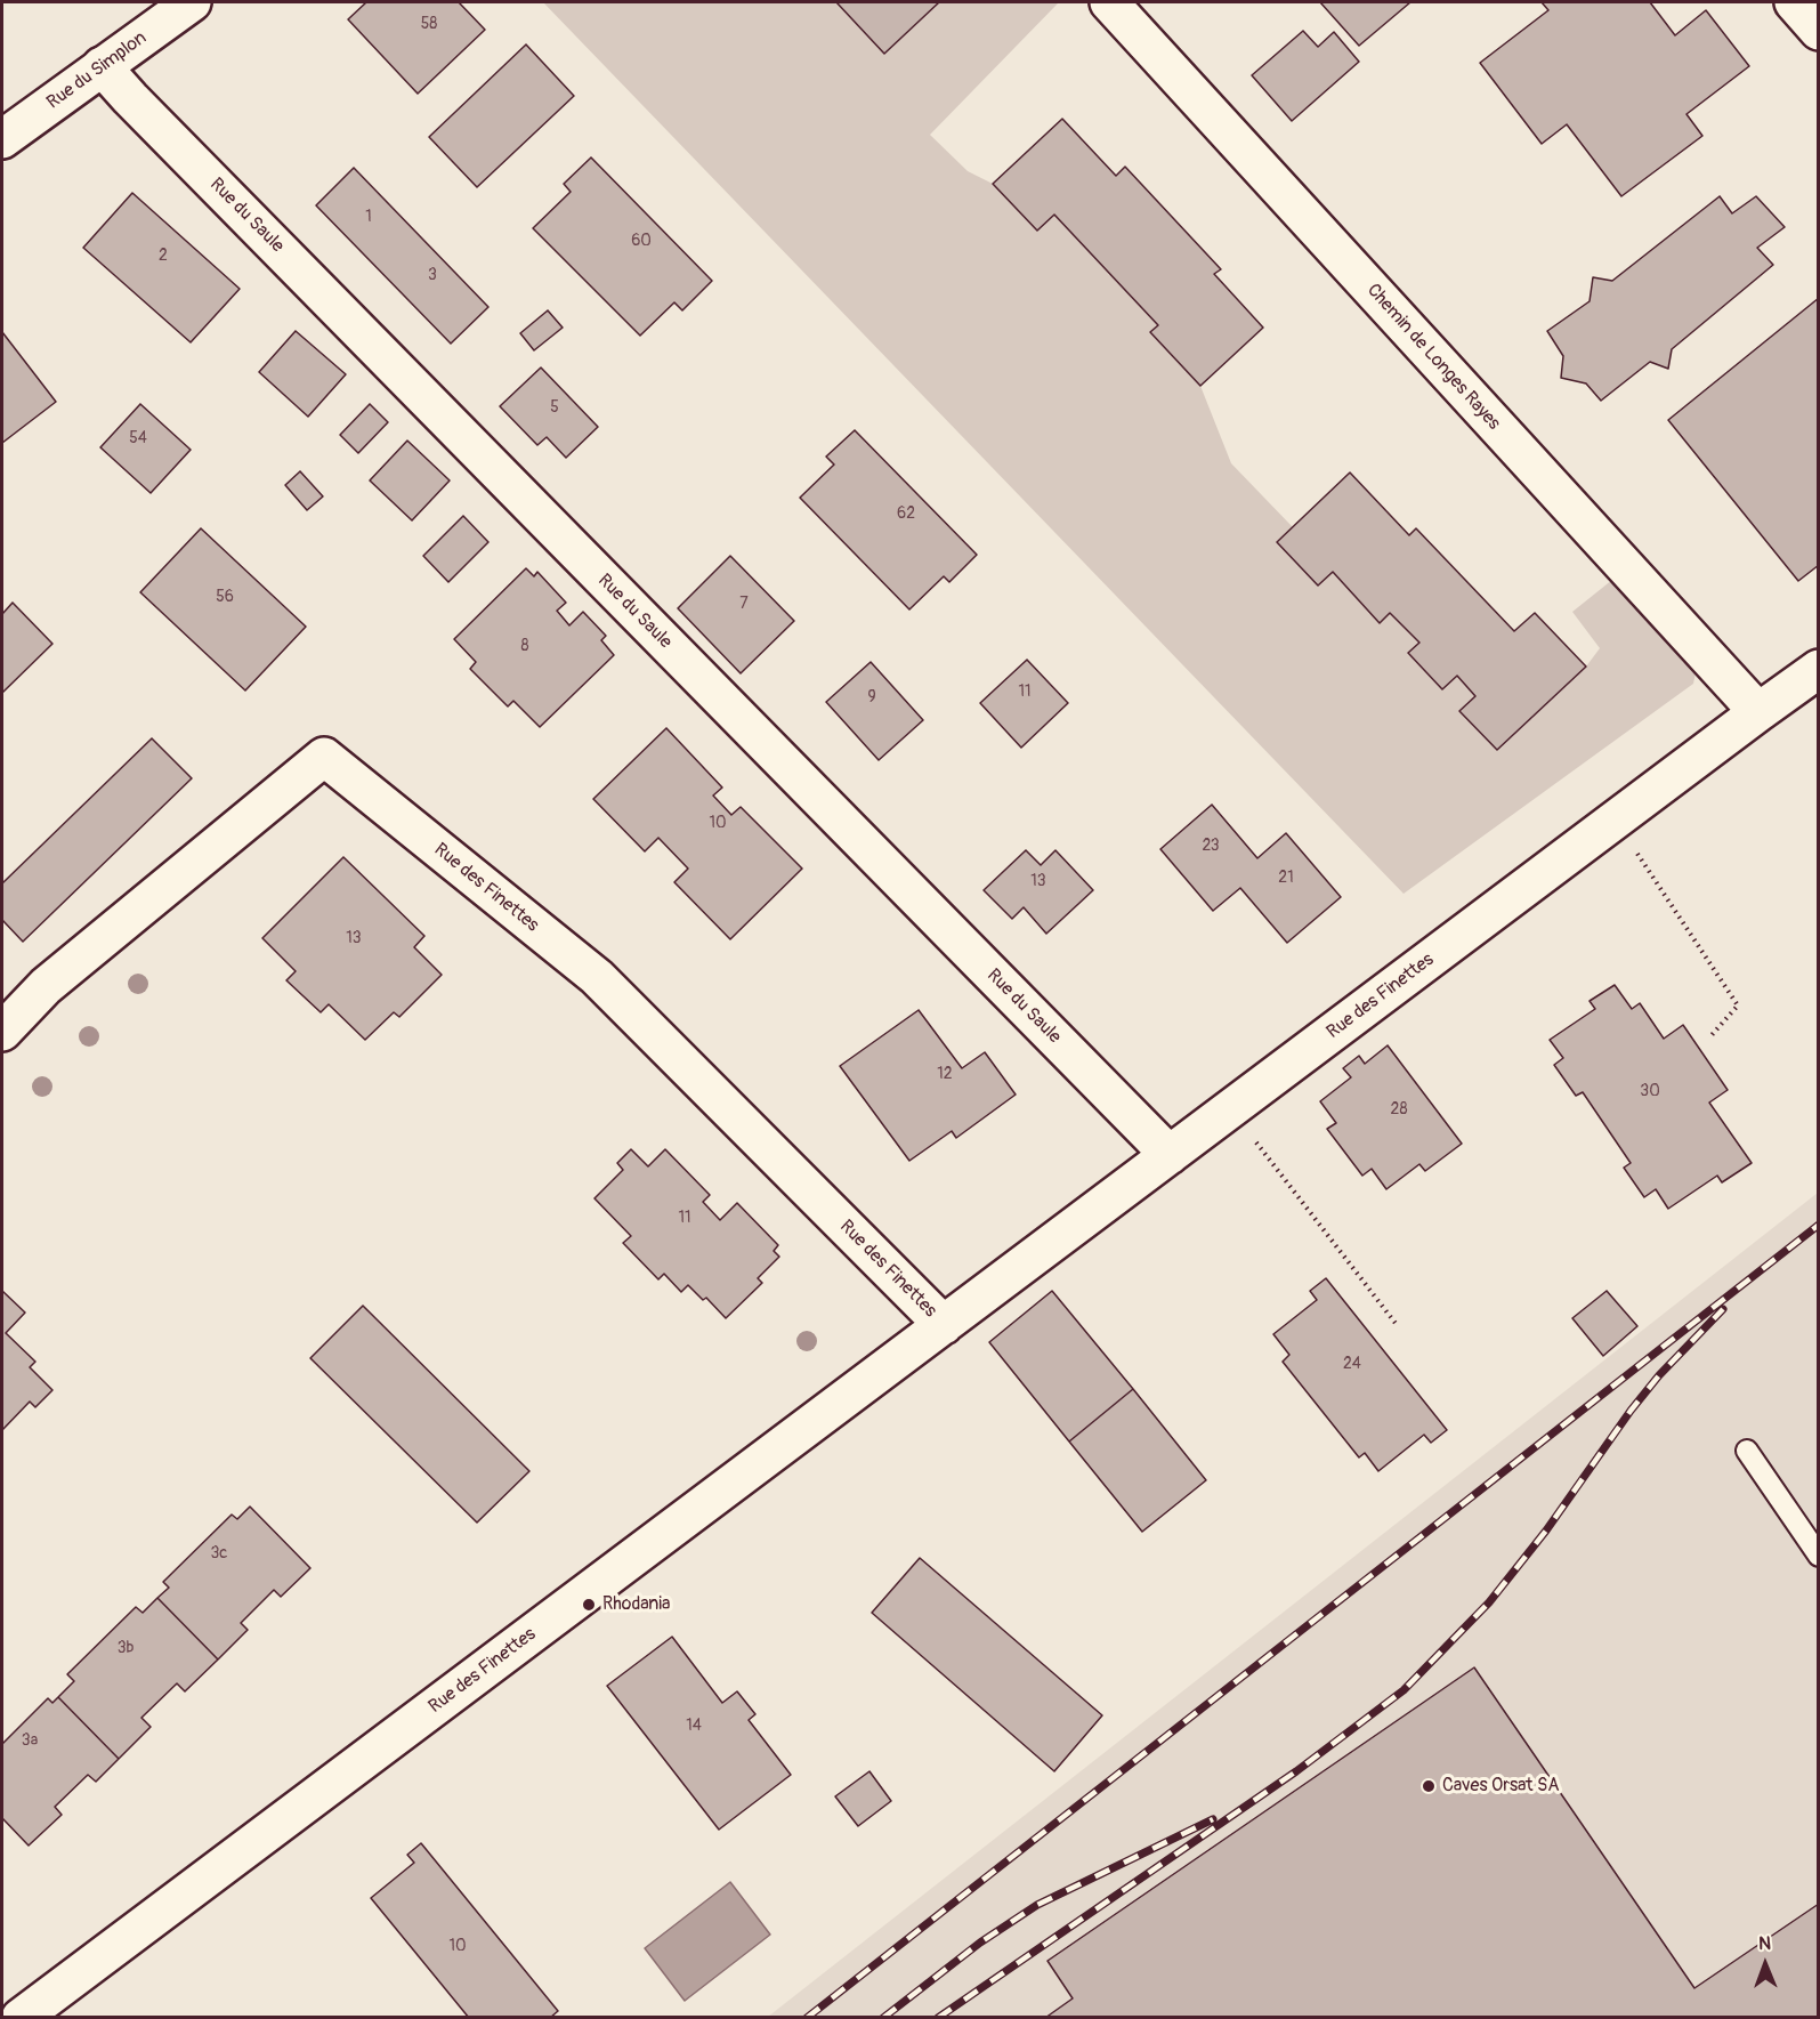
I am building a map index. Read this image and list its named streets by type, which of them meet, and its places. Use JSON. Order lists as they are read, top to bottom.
{
  "streets": {
    "street": [
      "Rue du Simplon",
      "Rue du Saule",
      "Chemin de Longes Rayes",
      "Rue des Finettes"
    ]
  },
  "crossings": [
    ["Rue du Simplon", "Rue du Saule"],
    ["Rue du Saule", "Rue des Finettes"],
    ["Chemin de Longes Rayes", "Rue des Finettes"]
  ],
  "places": ["Rhodania", "Caves Orsat SA"],
  "house_numbers": [
    "58",
    "1",
    "60",
    "2",
    "3",
    "5",
    "54",
    "62",
    "56",
    "7",
    "8",
    "11",
    "9",
    "10",
    "23",
    "21",
    "13",
    "13",
    "12",
    "30",
    "28",
    "11",
    "24",
    "3c",
    "3b",
    "14",
    "3a",
    "10"
  ],
  "north": "top"
}
